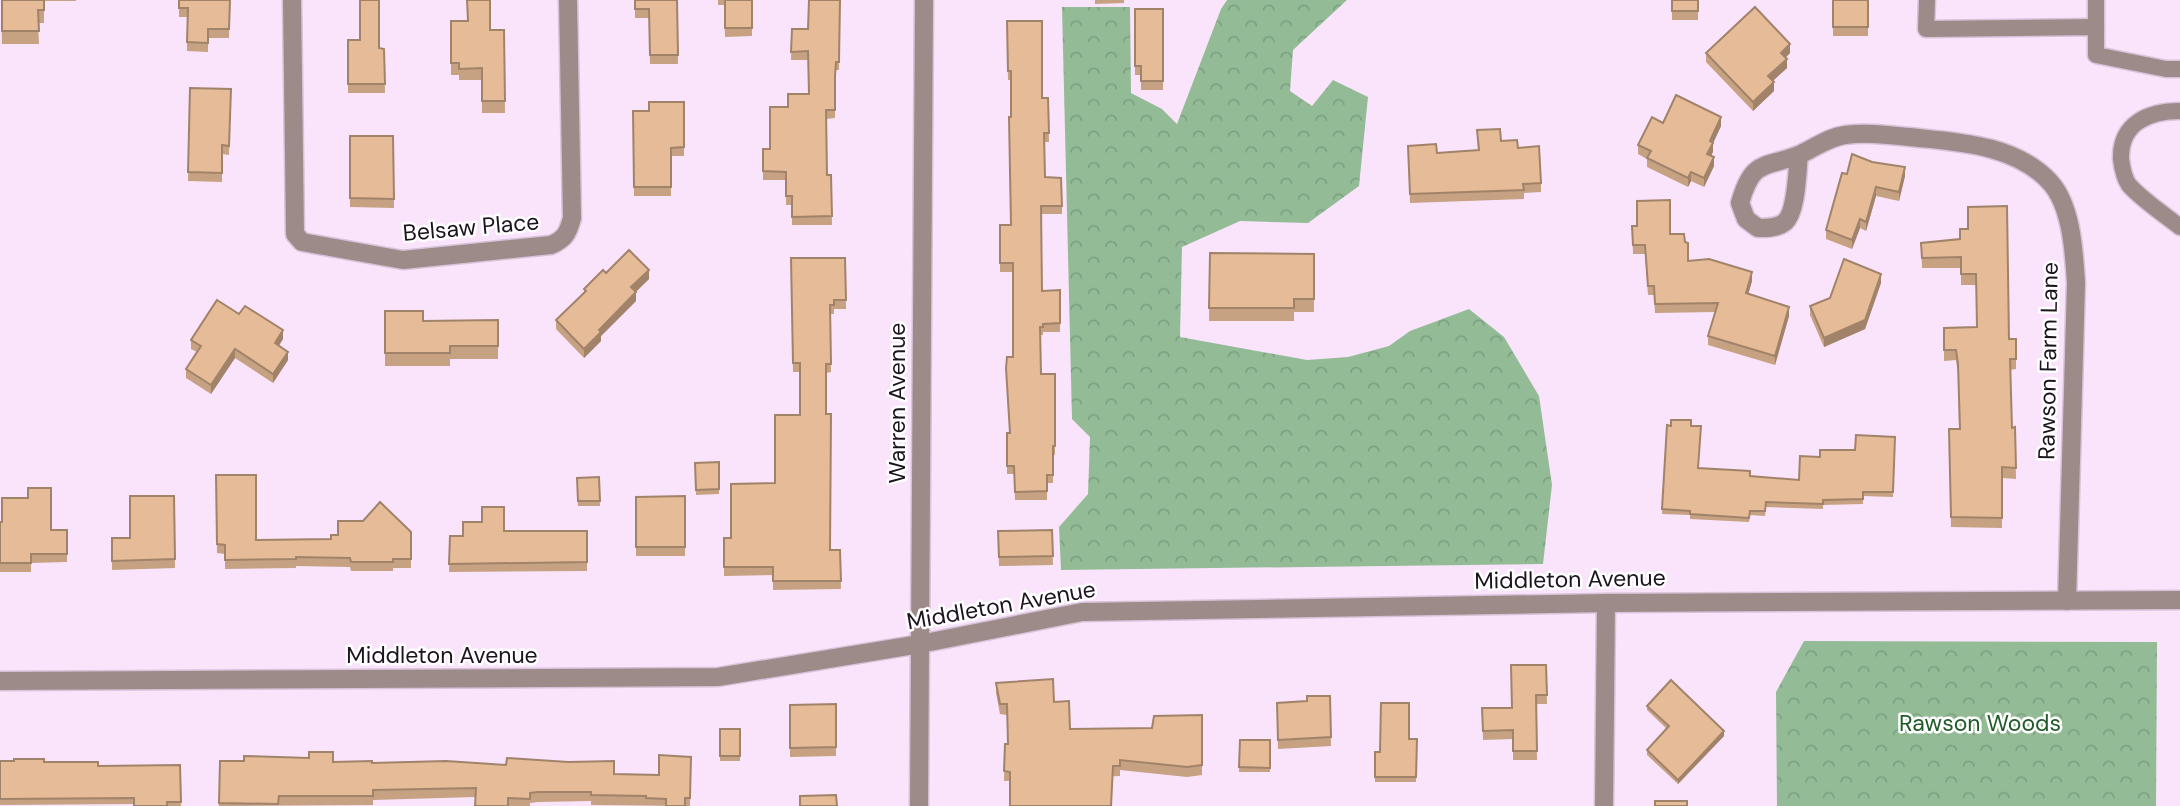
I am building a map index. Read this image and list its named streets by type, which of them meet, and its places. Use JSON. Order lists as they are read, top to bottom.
{
  "streets": {
    "street": [
      "Belsaw Place",
      "Rawson Farm Lane",
      "Warren Avenue",
      "Middleton Avenue"
    ]
  },
  "crossings": [
    ["Rawson Farm Lane", "Middleton Avenue"],
    ["Warren Avenue", "Middleton Avenue"]
  ],
  "parks": ["Rawson Woods"]
}
